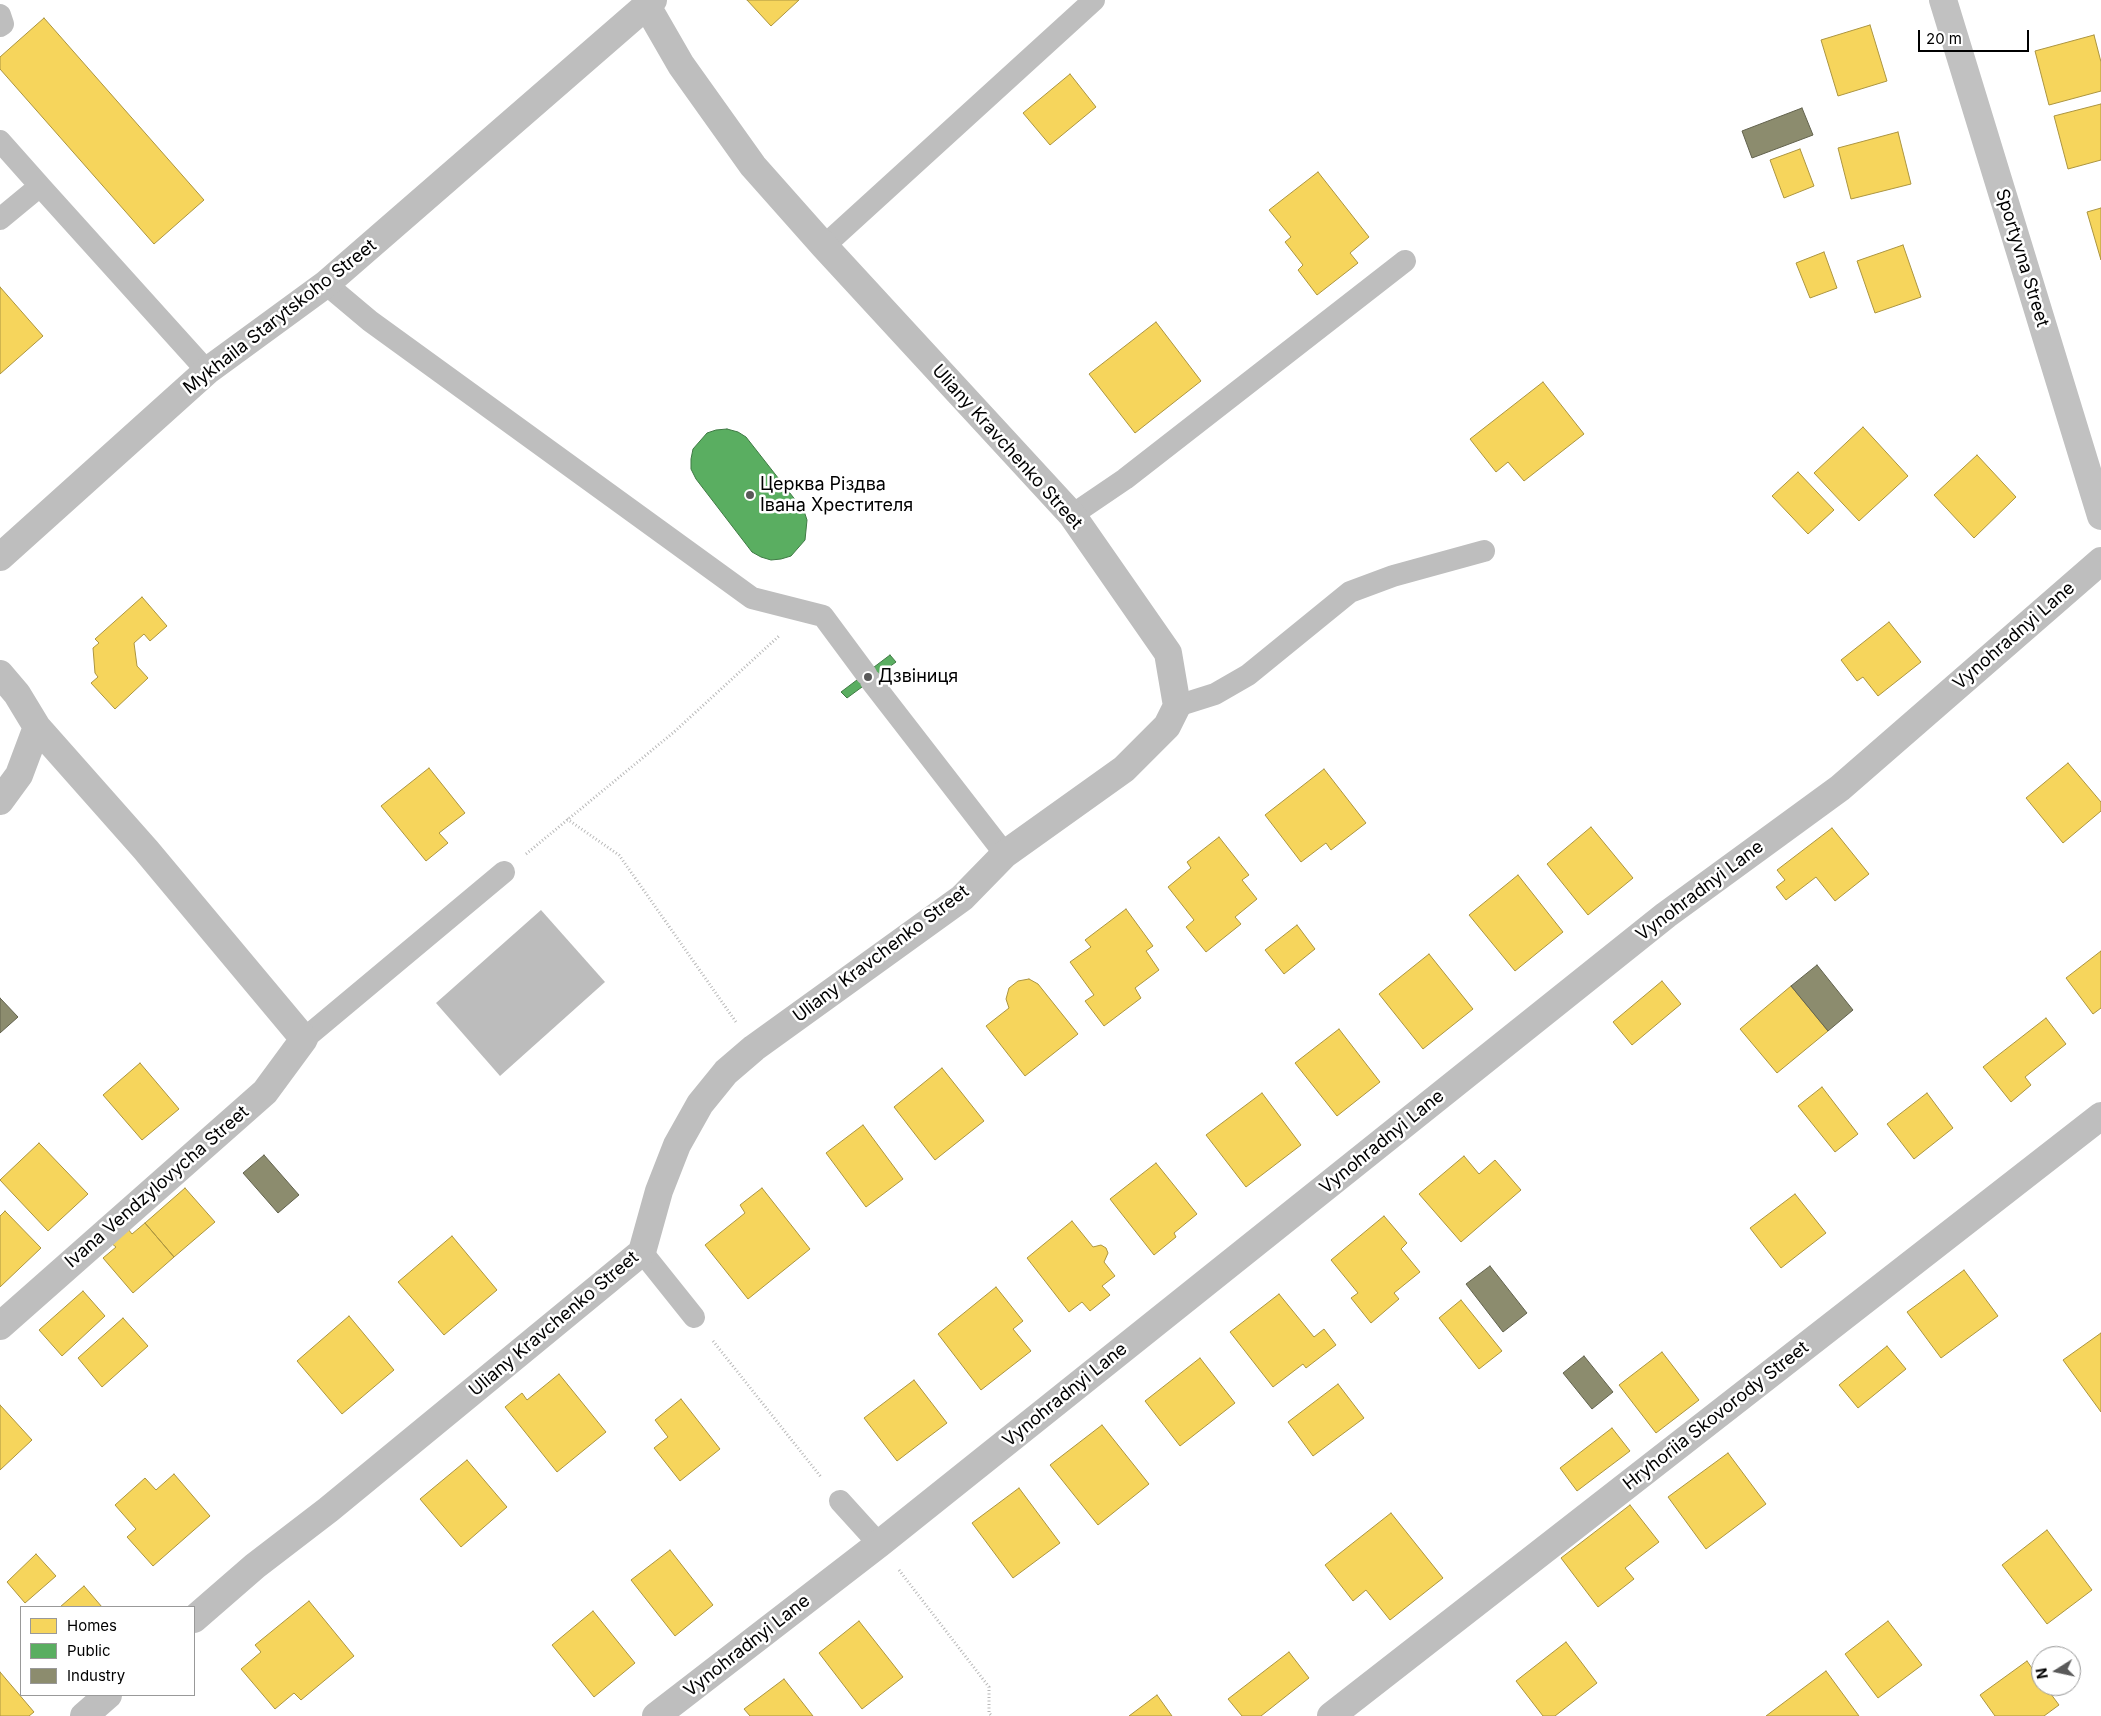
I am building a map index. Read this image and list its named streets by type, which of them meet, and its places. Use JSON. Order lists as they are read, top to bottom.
{
  "streets": {
    "street": [
      "Sportyvna Street",
      "Mykhaila Starytskoho Street",
      "Uliany Kravchenko Street",
      "Vynohradnyi Lane",
      "Ivana Vendzylovycha Street",
      "Hryhoriia Skovorody Street"
    ]
  },
  "crossings": [
    ["Mykhaila Starytskoho Street", "Uliany Kravchenko Street"]
  ],
  "places": ["Церква Різдва Івана Хрестителя", "Дзвіниця"],
  "legend": ["Homes", "Public", "Industry"],
  "scale_bar": "20 m",
  "north": "left"
}
